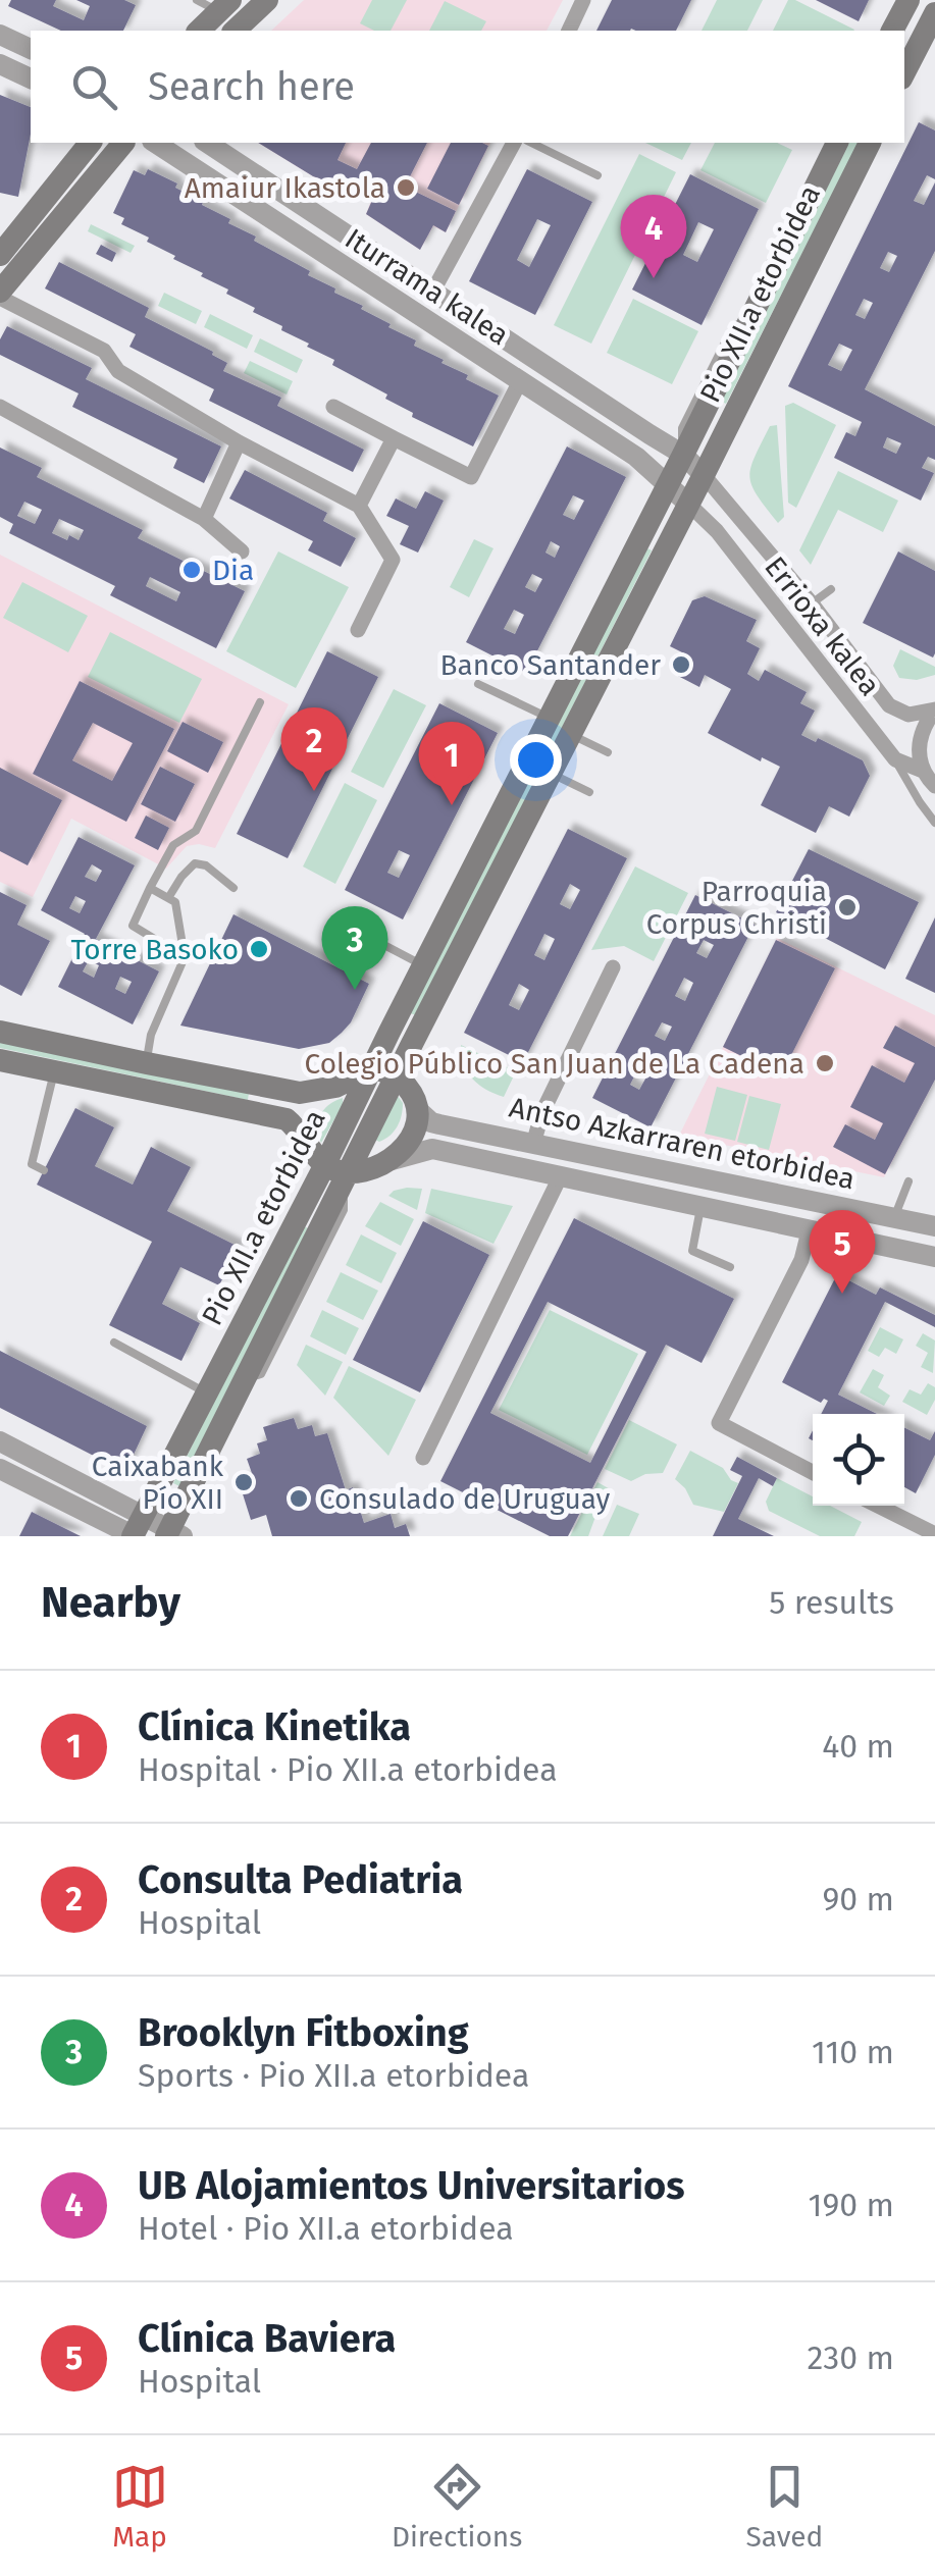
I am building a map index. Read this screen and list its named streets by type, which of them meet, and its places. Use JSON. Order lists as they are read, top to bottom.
{
  "streets": {
    "main road": ["Pio XII.a etorbidea", "Antso Azkarraren etorbidea"],
    "street": ["Iturrama kalea", "Errioxa kalea"]
  },
  "crossings": [
    ["Iturrama kalea", "Pio XII.a etorbidea"],
    ["Pio XII.a etorbidea", "Errioxa kalea"],
    ["Pio XII.a etorbidea", "Antso Azkarraren etorbidea"]
  ],
  "places": [
    "Amaiur Ikastola",
    "Dia",
    "Banco Santander",
    "Parroquia Corpus Christi",
    "Torre Basoko",
    "Colegio Público San Juan de La Cadena",
    "Caixabank Pío XII",
    "Consulado de Uruguay"
  ],
  "page": {
    "search": "Search here",
    "pins": [
      "4",
      "2",
      "1",
      "3",
      "5"
    ],
    "heading": ["Nearby", "5 results"],
    "list": [
      {
        "mark": "1",
        "name": "Clínica Kinetika",
        "note": "Hospital · Pio XII.a etorbidea",
        "value": "40 m"
      },
      {
        "mark": "2",
        "name": "Consulta Pediatria",
        "note": "Hospital",
        "value": "90 m"
      },
      {
        "mark": "3",
        "name": "Brooklyn Fitboxing",
        "note": "Sports · Pio XII.a etorbidea",
        "value": "110 m"
      },
      {
        "mark": "4",
        "name": "UB Alojamientos Universitarios",
        "note": "Hotel · Pio XII.a etorbidea",
        "value": "190 m"
      },
      {
        "mark": "5",
        "name": "Clínica Baviera",
        "note": "Hospital",
        "value": "230 m"
      }
    ],
    "nav": ["Map", "Directions", "Saved"]
  }
}
